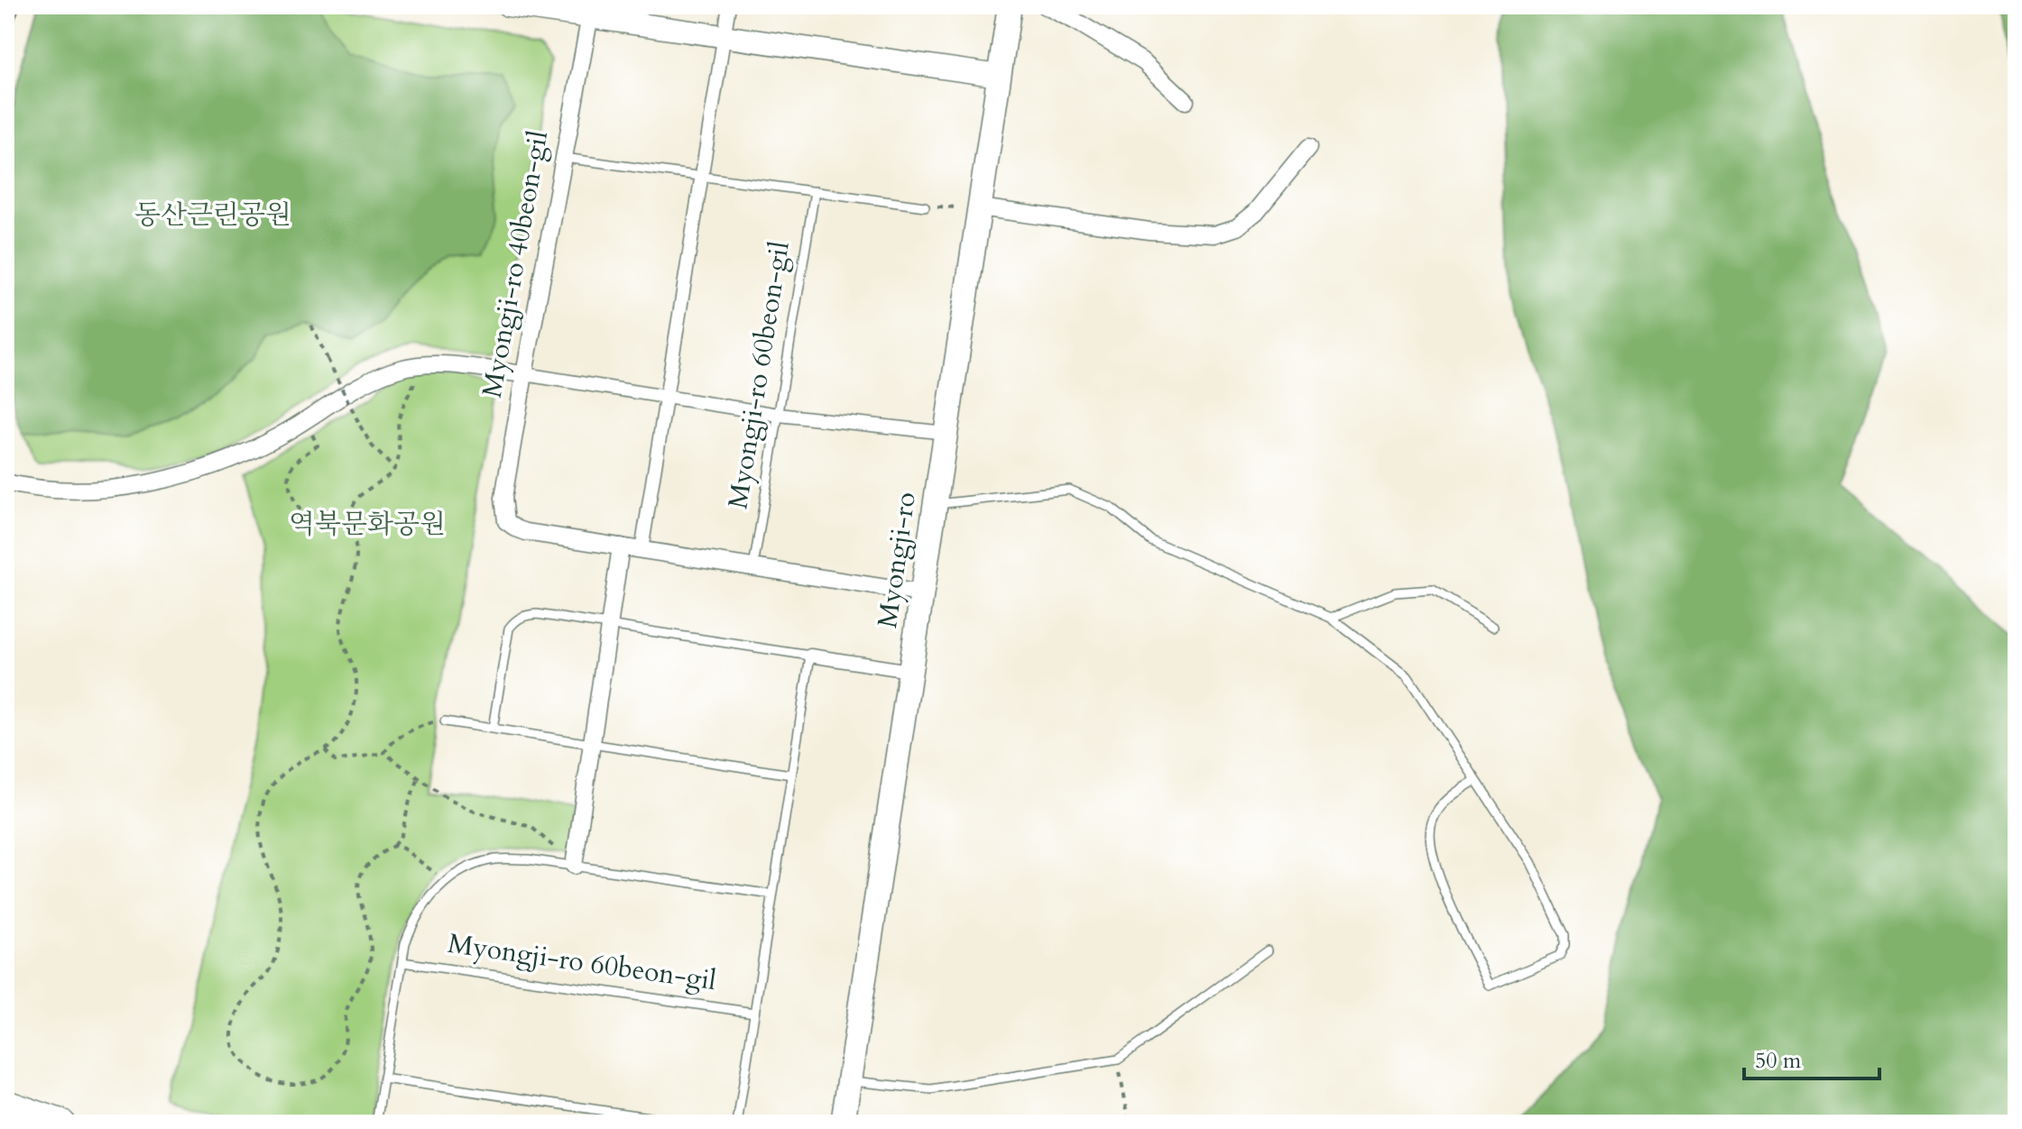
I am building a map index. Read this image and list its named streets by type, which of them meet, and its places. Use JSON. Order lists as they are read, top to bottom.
{
  "streets": {
    "main road": ["Myongji-ro"],
    "street": ["Myongji-ro 40beon-gil"],
    "lane": ["Myongji-ro 60beon-gil"]
  },
  "parks": ["동산근린공원", "역북문화공원"],
  "scale_bar": "50 m"
}
